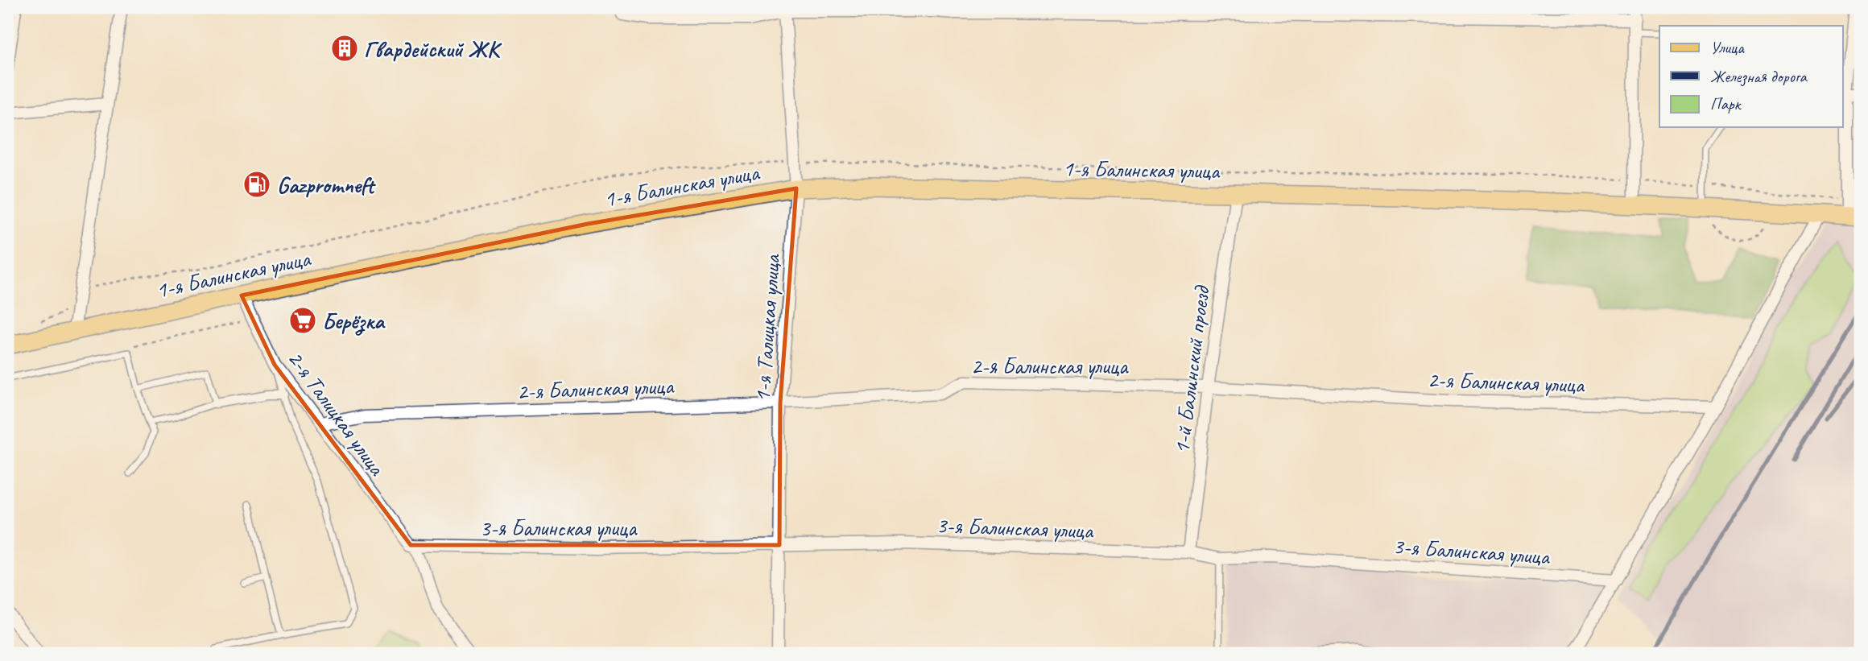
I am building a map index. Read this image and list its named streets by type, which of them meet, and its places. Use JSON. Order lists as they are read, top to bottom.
{
  "streets": {
    "main road": ["1-я Балинская улица"],
    "street": [
      "1-я Талицкая улица",
      "2-я Балинская улица",
      "1-й Балинский проезд",
      "2-я Талицкая улица",
      "3-я Балинская улица"
    ]
  },
  "crossings": [
    ["1-я Балинская улица", "1-я Талицкая улица"],
    ["1-я Балинская улица", "1-й Балинский проезд"],
    ["1-я Балинская улица", "2-я Талицкая улица"],
    ["1-я Талицкая улица", "2-я Балинская улица"],
    ["1-я Талицкая улица", "3-я Балинская улица"],
    ["2-я Балинская улица", "1-й Балинский проезд"],
    ["2-я Балинская улица", "2-я Талицкая улица"],
    ["1-й Балинский проезд", "3-я Балинская улица"],
    ["2-я Талицкая улица", "3-я Балинская улица"]
  ],
  "places": {
    "building": ["Гвардейский ЖК"],
    "fuel station": ["Gazpromneft"],
    "supermarket": ["Берёзка"]
  },
  "legend": ["Улица", "Железная дорога", "Парк"]
}
